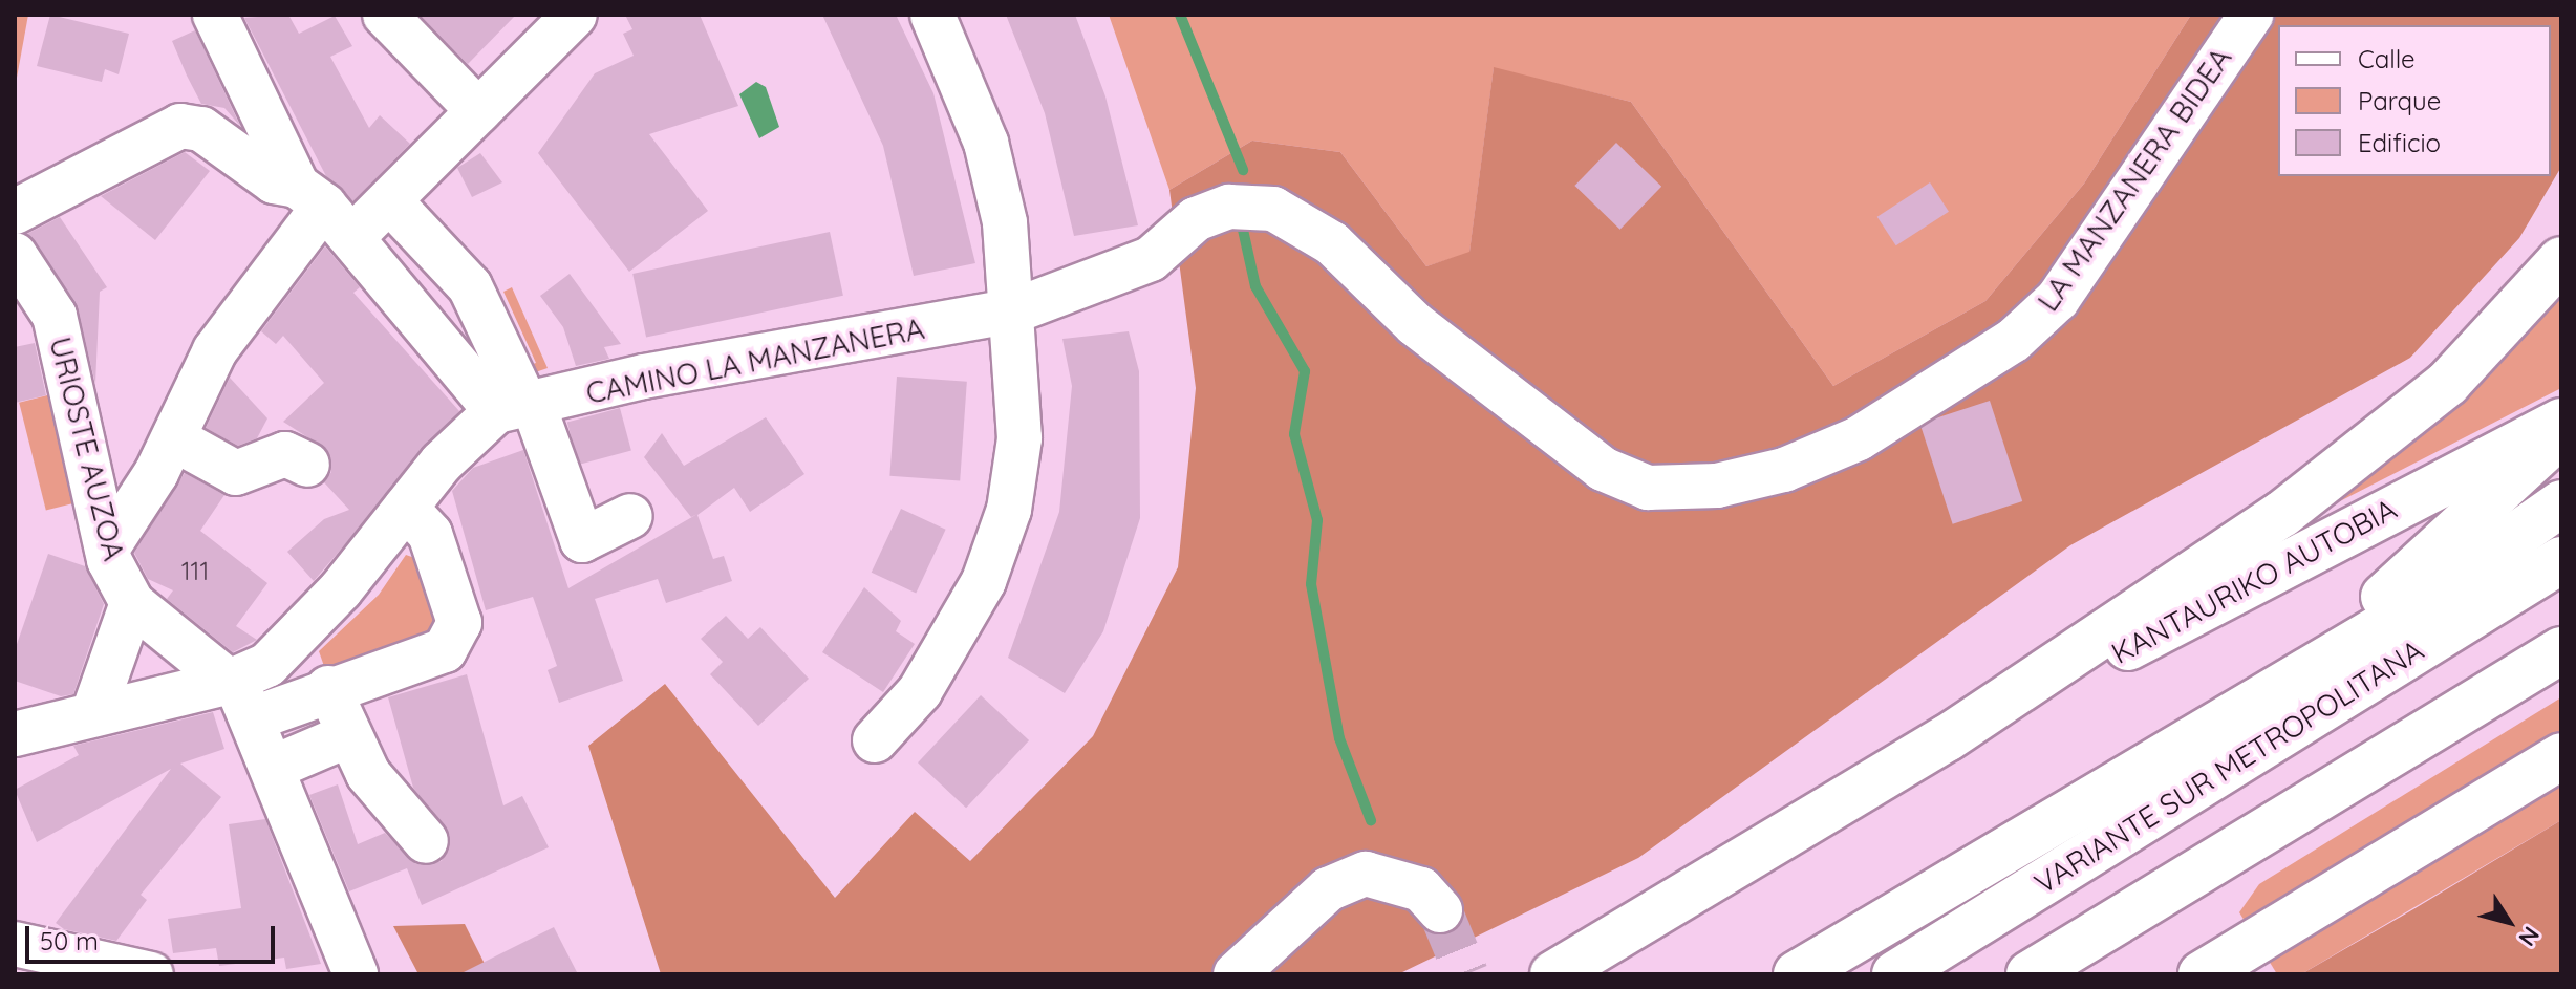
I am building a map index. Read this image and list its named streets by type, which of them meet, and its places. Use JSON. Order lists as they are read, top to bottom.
{
  "streets": {
    "highway": ["KANTAURIKO AUTOBIA", "VARIANTE SUR METROPOLITANA"],
    "street": ["LA MANZANERA BIDEA", "CAMINO LA MANZANERA", "URIOSTE AUZOA"]
  },
  "crossings": [
    ["LA MANZANERA BIDEA", "CAMINO LA MANZANERA"]
  ],
  "house_numbers": ["111"],
  "legend": ["Calle", "Parque", "Edificio"],
  "scale_bar": "50 m",
  "north": "bottom right"
}
